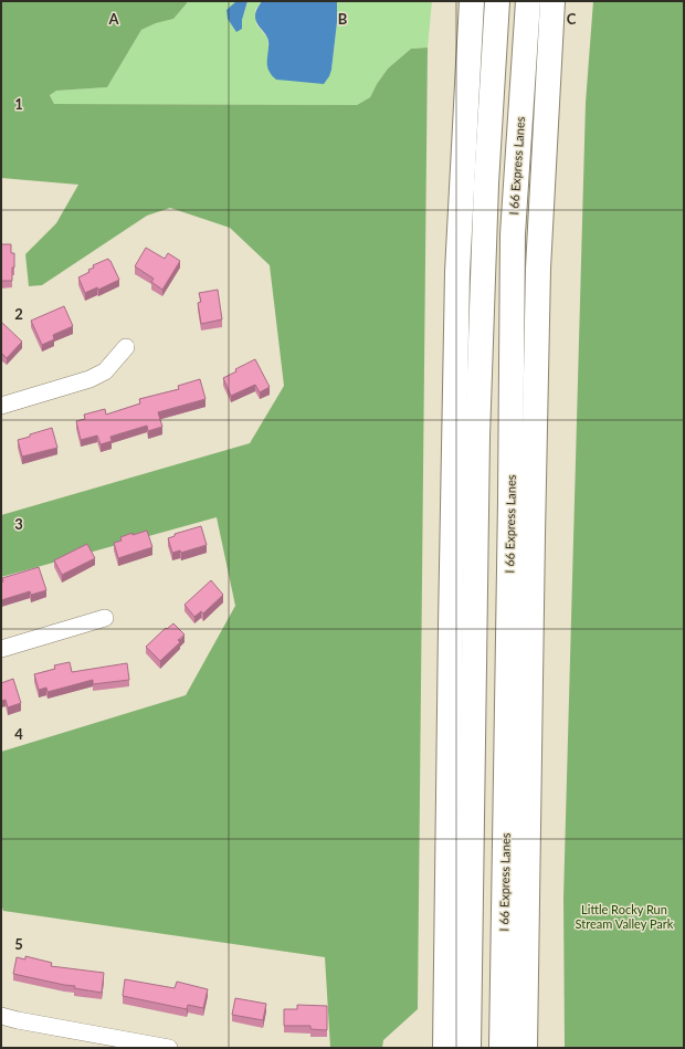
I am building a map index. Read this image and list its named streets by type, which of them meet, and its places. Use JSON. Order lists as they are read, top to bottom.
{
  "streets": {
    "highway": ["I 66 Express Lanes"]
  },
  "parks": ["Little Rocky Run Stream Valley Park"],
  "grid": {
    "columns": ["A", "B", "C"],
    "rows": [
      "1",
      "2",
      "3",
      "4",
      "5"
    ]
  }
}
